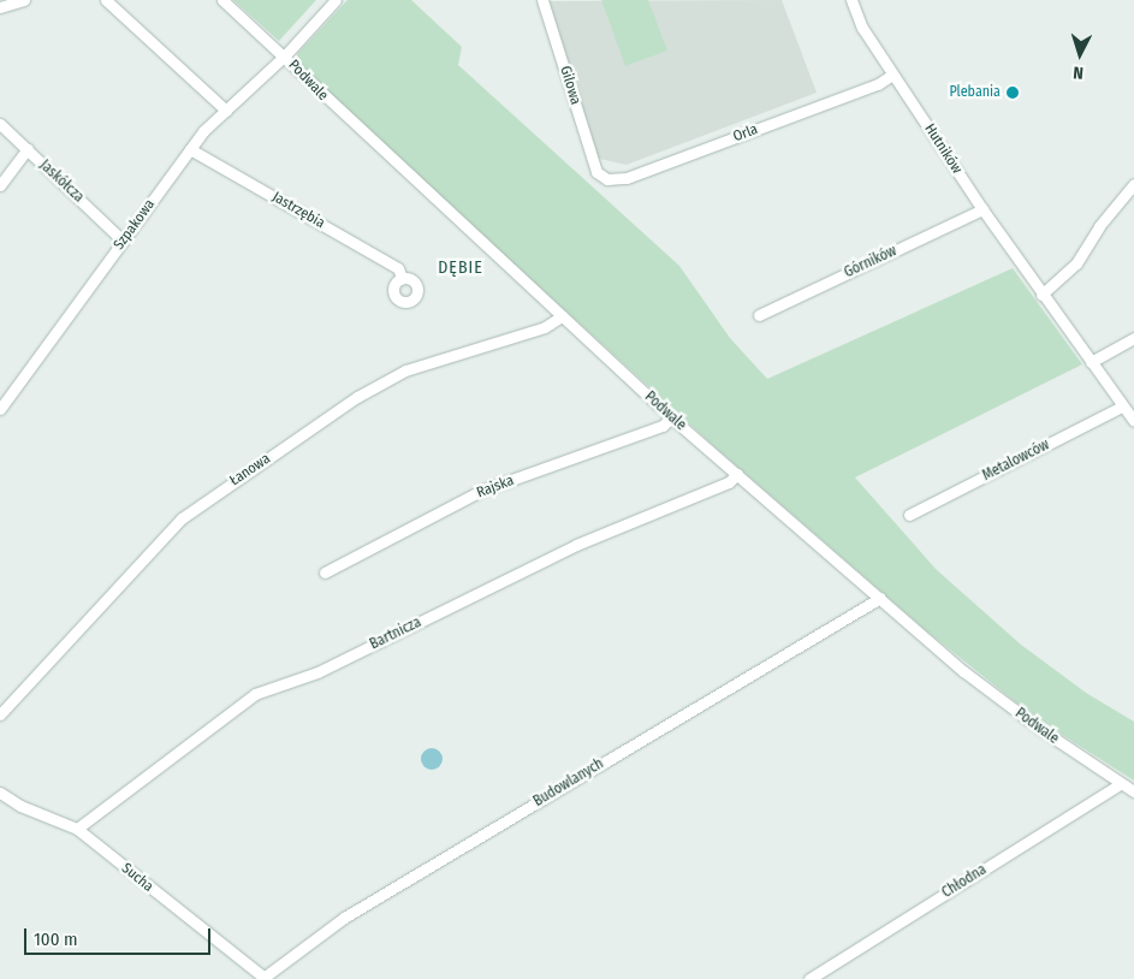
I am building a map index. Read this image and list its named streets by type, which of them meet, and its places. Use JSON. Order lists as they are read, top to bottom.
{
  "streets": {
    "street": [
      "Podwale",
      "Gilowa",
      "Orla",
      "Hutników",
      "Jaskółcza",
      "Jastrzębia",
      "Szpakowa",
      "Górników",
      "Metalowców",
      "Łanowa",
      "Rajska",
      "Bartnicza",
      "Budowlanych",
      "Sucha",
      "Chłodna"
    ]
  },
  "crossings": [
    ["Podwale", "Szpakowa"],
    ["Podwale", "Łanowa"],
    ["Podwale", "Rajska"],
    ["Podwale", "Bartnicza"],
    ["Podwale", "Budowlanych"],
    ["Podwale", "Chłodna"],
    ["Gilowa", "Orla"],
    ["Orla", "Hutników"],
    ["Hutników", "Górników"],
    ["Hutników", "Metalowców"],
    ["Jaskółcza", "Szpakowa"],
    ["Jastrzębia", "Szpakowa"],
    ["Bartnicza", "Sucha"],
    ["Budowlanych", "Sucha"]
  ],
  "districts": ["DĘBIE"],
  "places": ["Plebania"],
  "scale_bar": "100 m",
  "north": "bottom"
}
